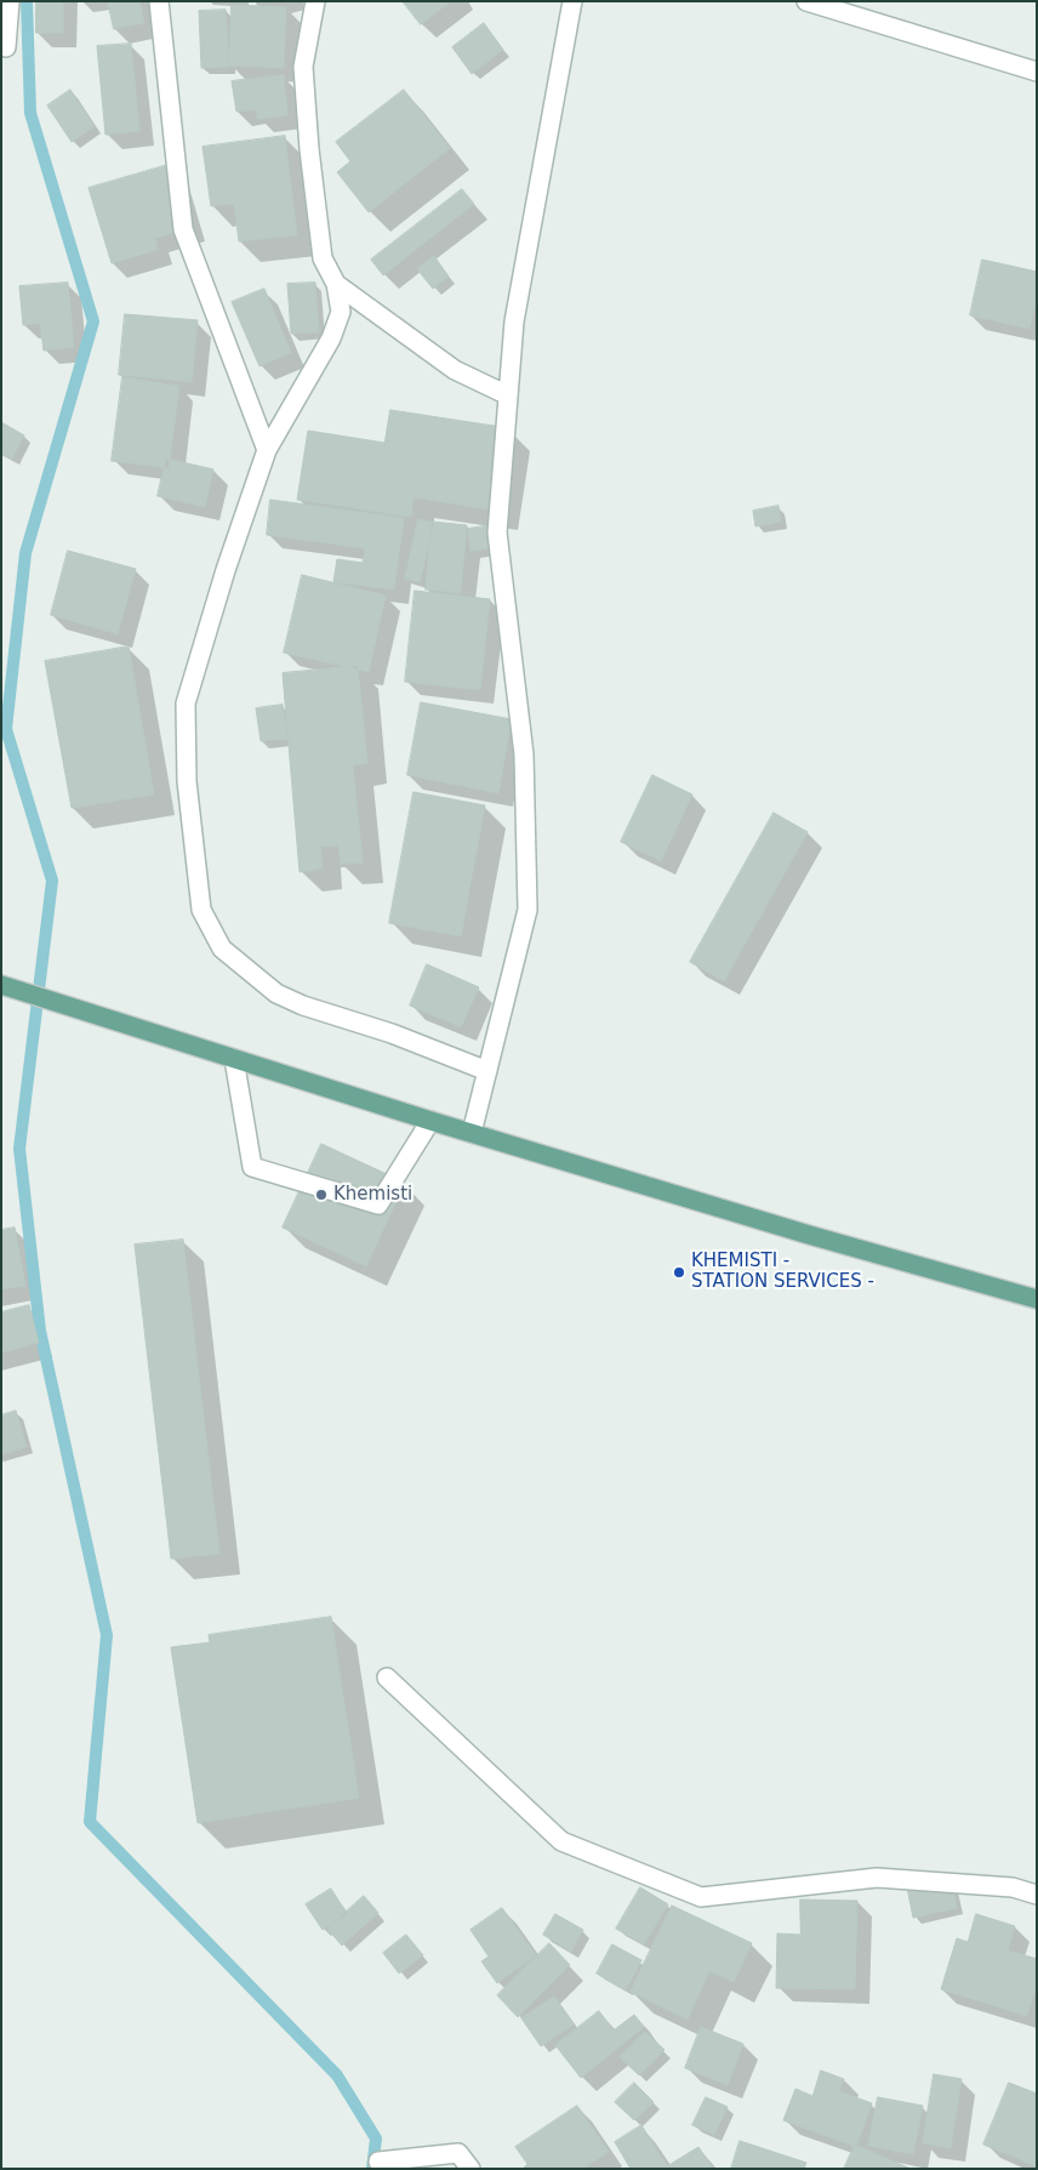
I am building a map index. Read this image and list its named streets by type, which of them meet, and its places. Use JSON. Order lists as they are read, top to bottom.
{
  "places": ["Khemisti", "KHEMISTI - STATION SERVICES -"]
}
